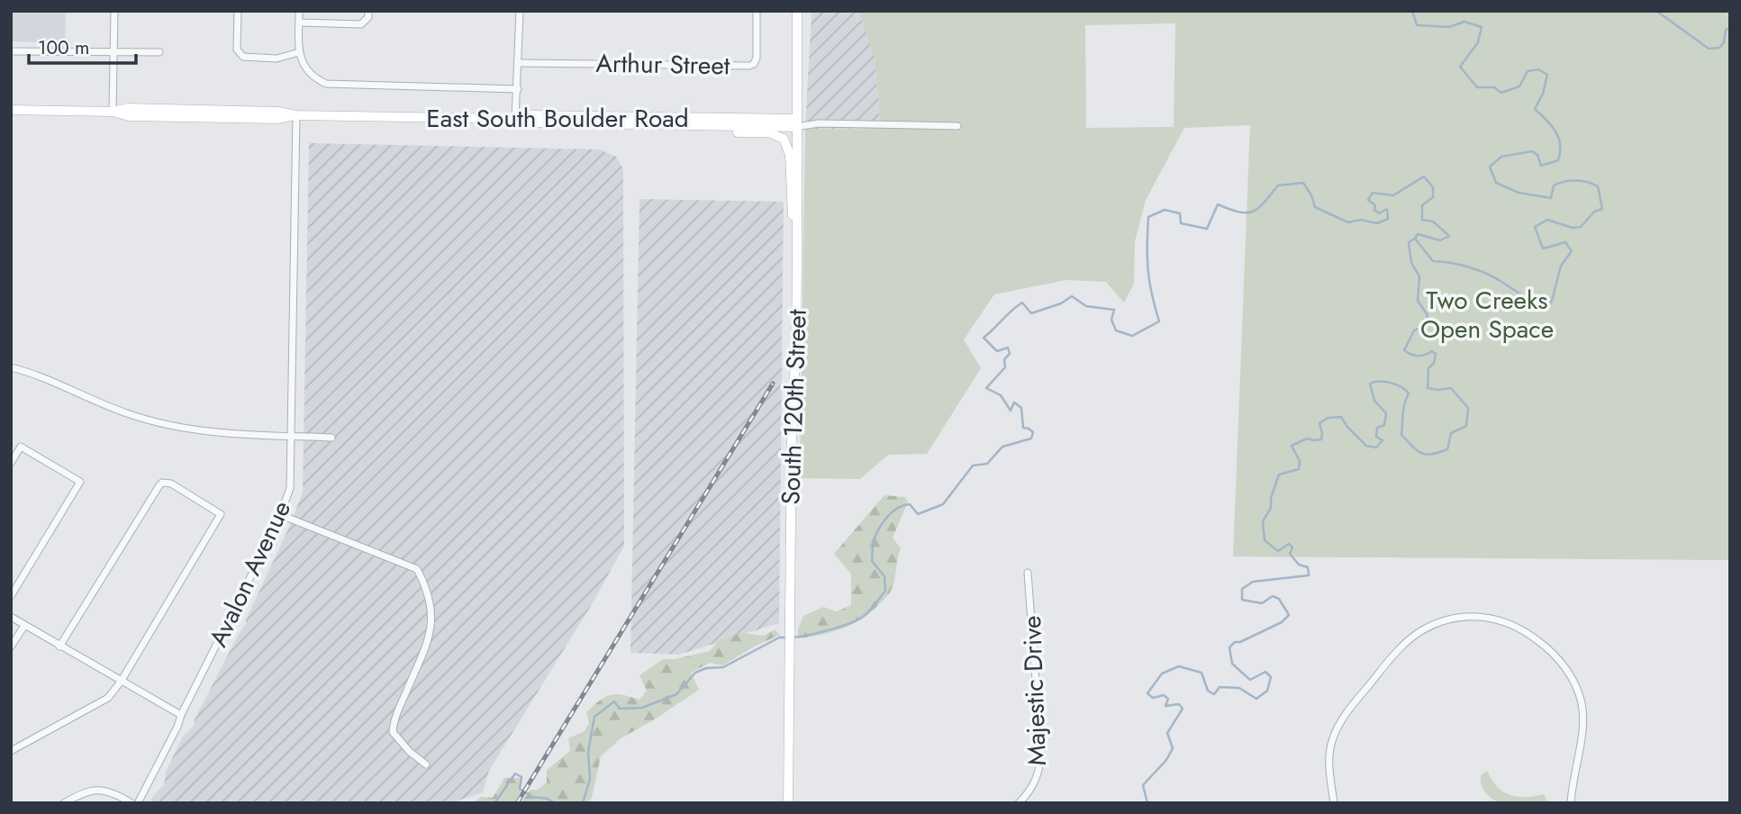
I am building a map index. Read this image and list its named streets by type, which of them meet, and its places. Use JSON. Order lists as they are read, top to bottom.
{
  "streets": {
    "main road": ["East South Boulder Road", "South 120th Street"],
    "street": ["Arthur Street", "Avalon Avenue", "Majestic Drive"]
  },
  "crossings": [
    ["East South Boulder Road", "South 120th Street"],
    ["East South Boulder Road", "Avalon Avenue"]
  ],
  "parks": ["Two Creeks Open Space"],
  "scale_bar": "100 m"
}
